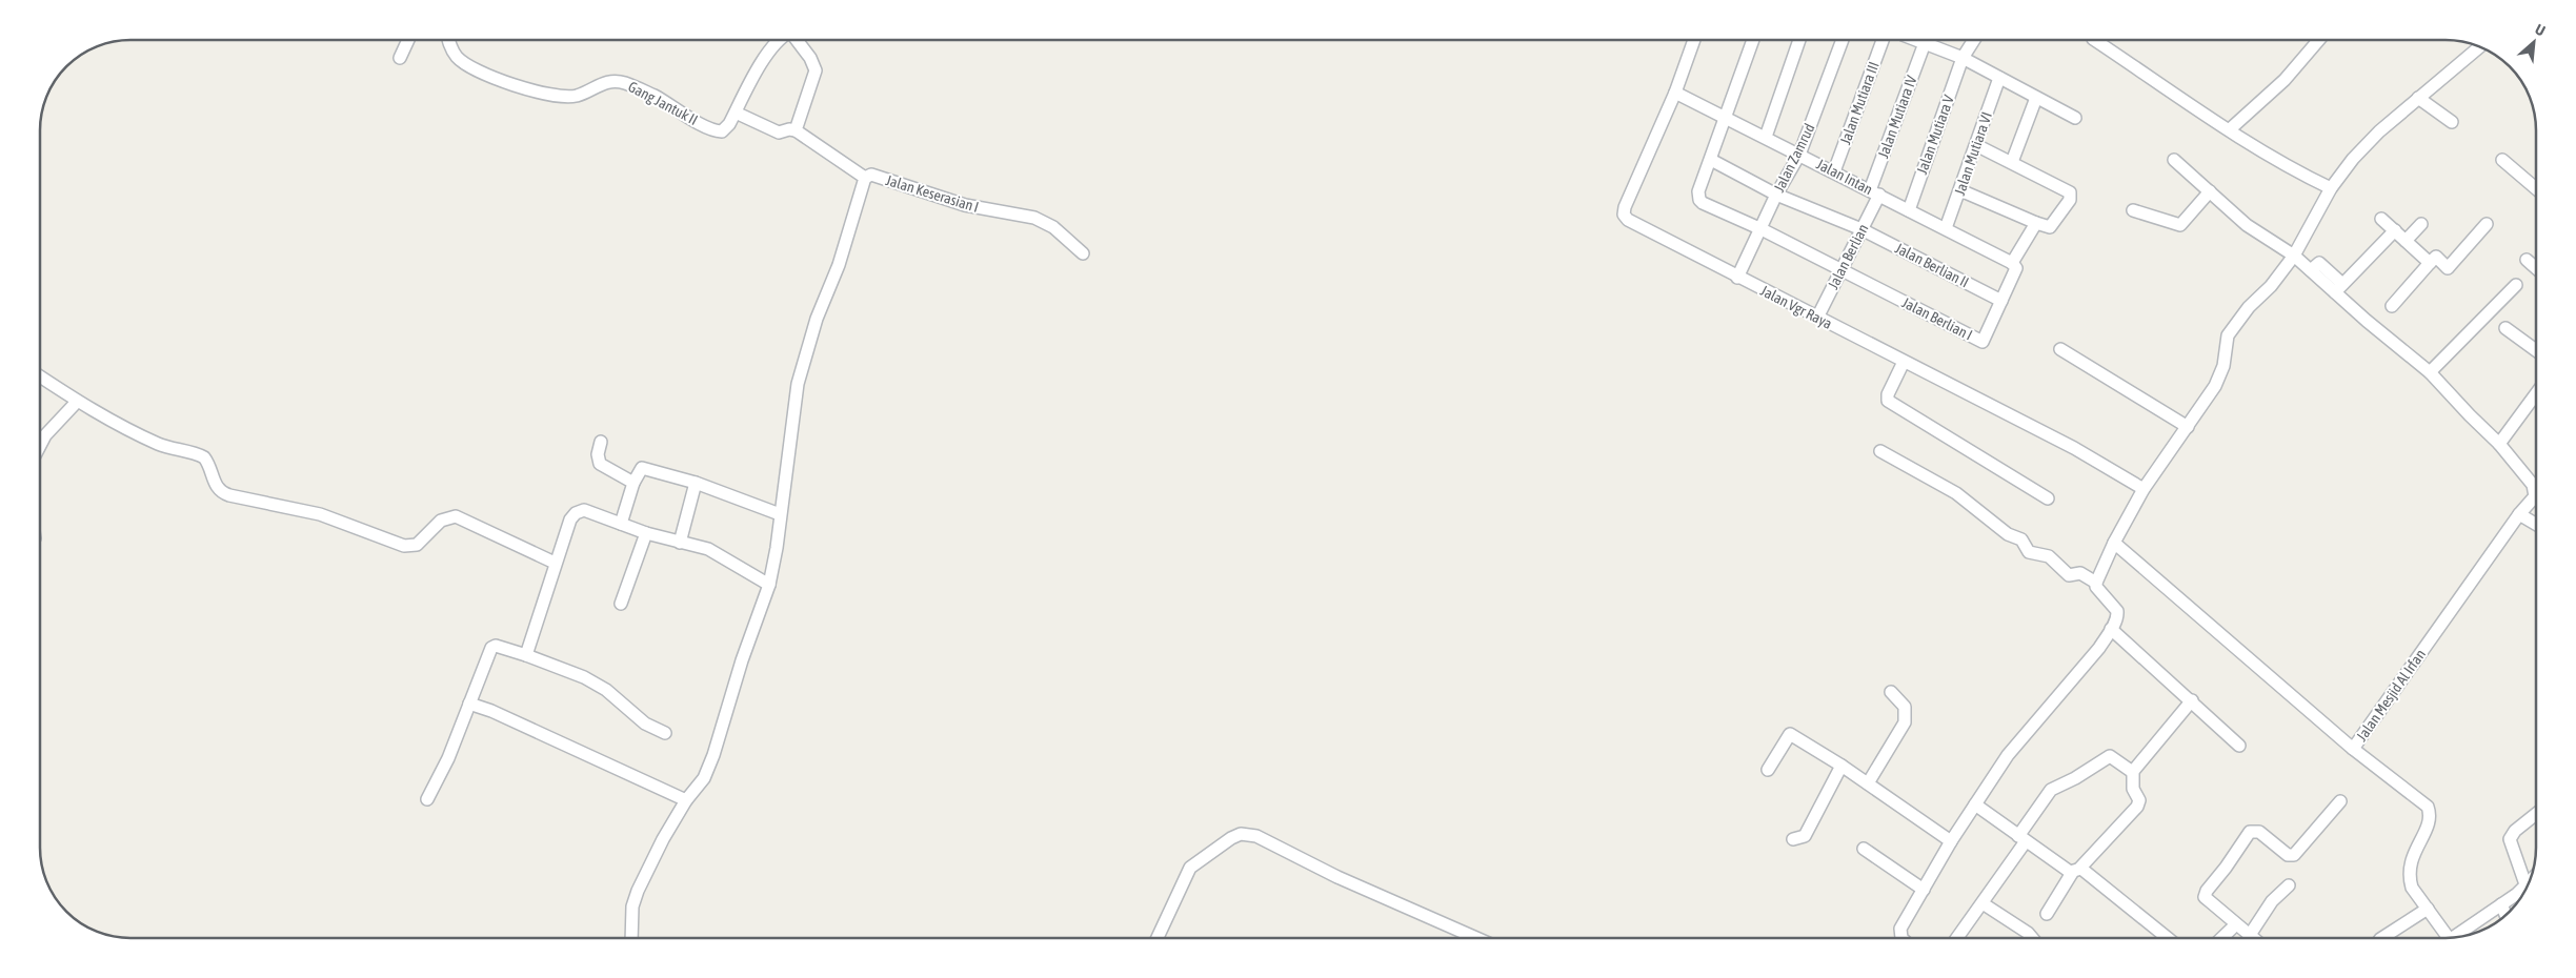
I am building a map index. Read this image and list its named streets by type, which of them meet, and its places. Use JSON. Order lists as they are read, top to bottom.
{
  "streets": {
    "street": [
      "Gang Jantuk II",
      "Jalan Mutiara III",
      "Jalan Mutiara IV",
      "Jalan Mutiara V",
      "Jalan Mutiara VI",
      "Jalan Zamrud",
      "Jalan Intan",
      "Jalan Keserasian I",
      "Jalan Berlian",
      "Jalan Berlian II",
      "Jalan Vgr Raya",
      "Jalan Berlian I",
      "Jalan Mesjid Al Irfan"
    ]
  },
  "crossings": [
    ["Jalan Mutiara III", "Jalan Intan"],
    ["Jalan Mutiara IV", "Jalan Intan"],
    ["Jalan Mutiara IV", "Jalan Berlian"],
    ["Jalan Mutiara V", "Jalan Intan"],
    ["Jalan Mutiara VI", "Jalan Intan"],
    ["Jalan Zamrud", "Jalan Intan"],
    ["Jalan Zamrud", "Jalan Berlian II"],
    ["Jalan Zamrud", "Jalan Vgr Raya"],
    ["Jalan Intan", "Jalan Berlian"],
    ["Jalan Intan", "Jalan Vgr Raya"],
    ["Jalan Intan", "Jalan Berlian I"],
    ["Jalan Berlian", "Jalan Berlian II"],
    ["Jalan Berlian", "Jalan Vgr Raya"],
    ["Jalan Berlian", "Jalan Berlian I"],
    ["Jalan Berlian II", "Jalan Berlian I"]
  ],
  "north": "top right"
}
